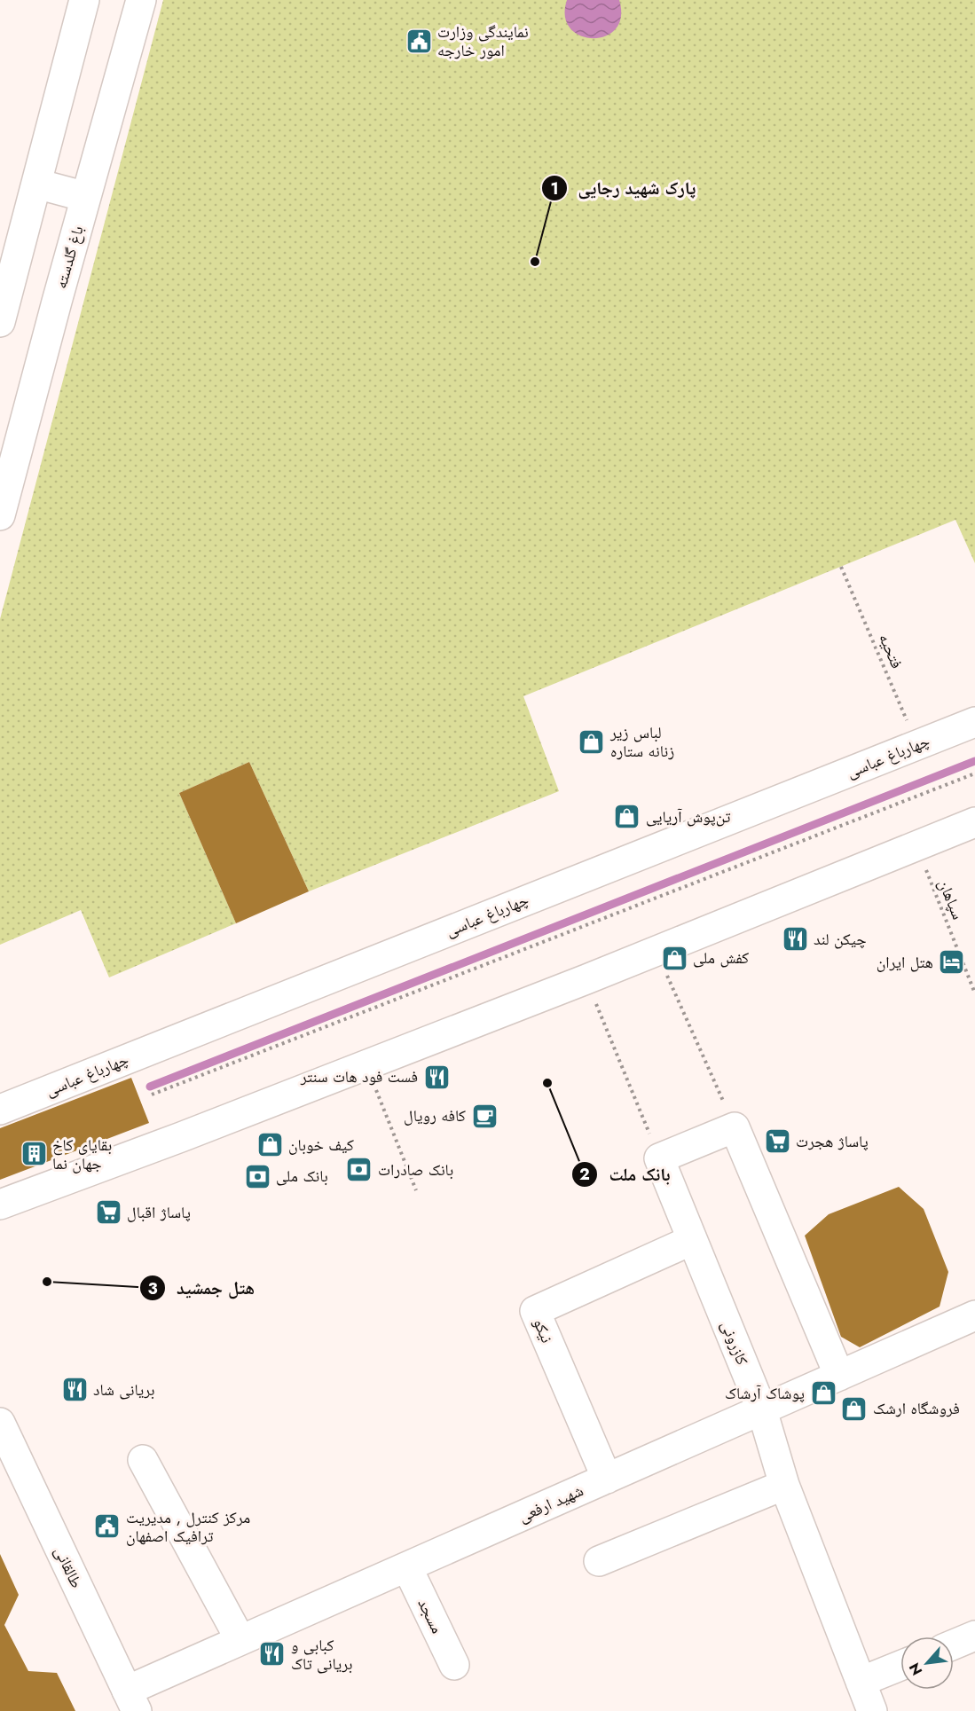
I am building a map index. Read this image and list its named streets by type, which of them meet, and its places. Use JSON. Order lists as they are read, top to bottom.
{
  "streets": {
    "street": [
      "باغ گلدسته",
      "چهارباغ عباسی",
      "نیکو",
      "کازرونی",
      "شهید ارفعی",
      "طالقانی",
      "مسجد"
    ],
    "path": ["فتحیه", "سپاهان"]
  },
  "crossings": [
    ["فتحیه", "چهارباغ عباسی"],
    ["نیکو", "کازرونی"],
    ["نیکو", "شهید ارفعی"],
    ["کازرونی", "شهید ارفعی"],
    ["شهید ارفعی", "طالقانی"],
    ["شهید ارفعی", "مسجد"]
  ],
  "places": {
    "public building": ["نمایندگی وزارت امور خارجه", "مرکز کنترل , مدیریت ترافیک اصفهان"],
    "other": ["پارک شهید رجایی", "بانک ملت", "هتل جمشید"],
    "shop": [
      "لباس زیر زنانه ستاره",
      "تن‌پوش آریایی",
      "کفش ملی",
      "کیف خوبان",
      "پوشاک آرشاک",
      "فروشگاه ارشک"
    ],
    "restaurant": [
      "چیکن لند",
      "فست فود هات سنتر",
      "بریانی شاد",
      "کبابی و بریانی تاک"
    ],
    "hotel": ["هتل ایران"],
    "cafe": ["کافه رویال"],
    "supermarket": ["پاساژ هجرت", "پاساژ اقبال"],
    "building": ["بقایای کاخ جهان نما"],
    "bank": ["بانک صادرات", "بانک ملی"]
  },
  "north": "bottom left"
}
